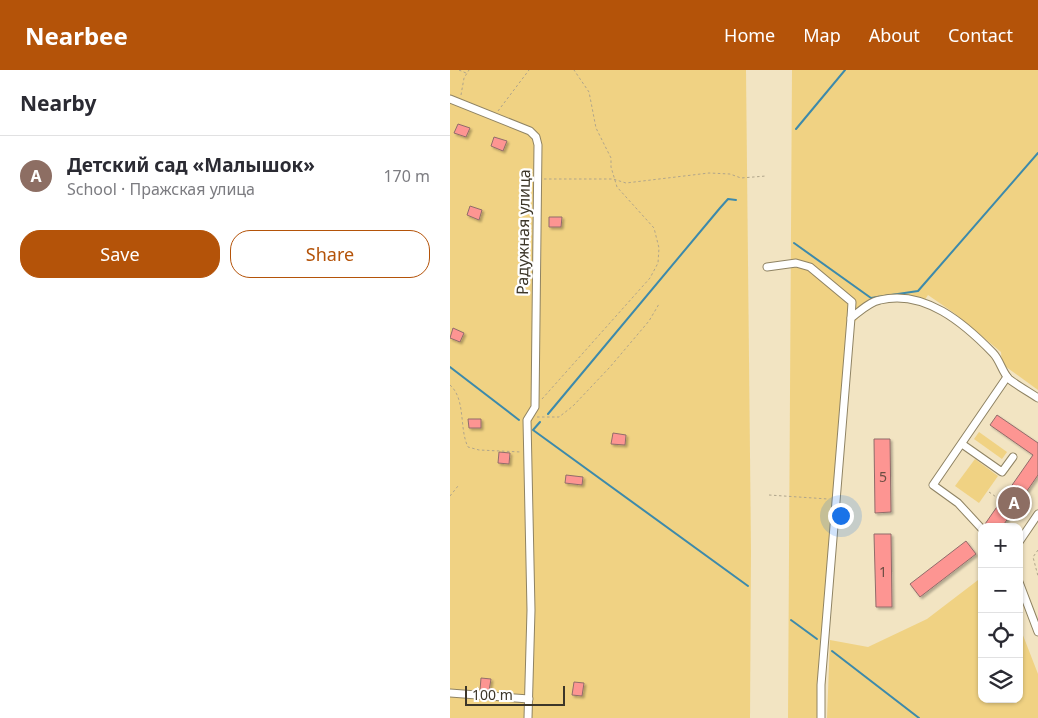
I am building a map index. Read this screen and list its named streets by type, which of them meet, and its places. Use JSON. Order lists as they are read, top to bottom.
{
  "streets": {
    "street": ["Радужная улица"]
  },
  "house_numbers": ["5", "1"],
  "scale_bar": "100 m",
  "page": {
    "header": "Nearbee",
    "nav": [
      "Home",
      "Map",
      "About",
      "Contact"
    ],
    "heading": "Nearby",
    "list": [
      {
        "mark": "A",
        "name": "Детский сад «Малышок»",
        "note": "School · Пражская улица",
        "value": "170 m"
      }
    ],
    "buttons": ["Save", "Share"],
    "pins": "A",
    "map_buttons": ["+", "−"],
    "scale": "100 m"
  }
}
